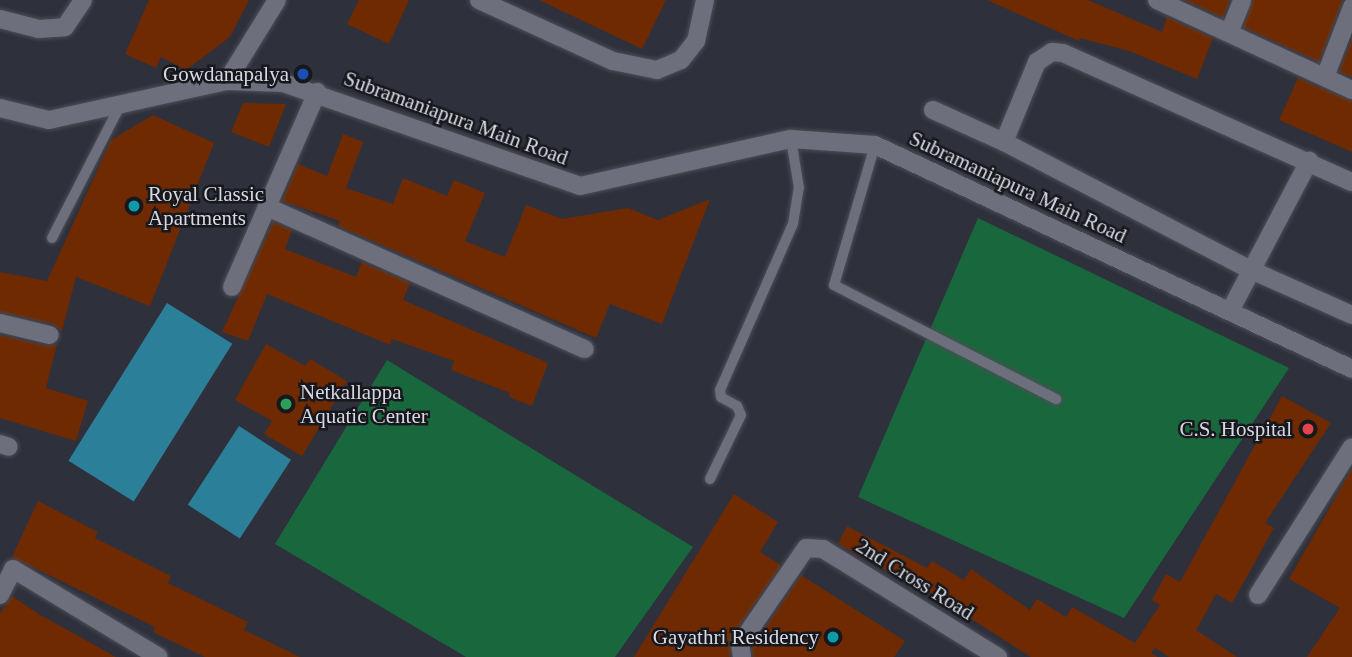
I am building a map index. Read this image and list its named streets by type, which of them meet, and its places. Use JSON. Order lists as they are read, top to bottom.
{
  "streets": {
    "street": ["Subramaniapura Main Road", "2nd Cross Road"]
  },
  "places": [
    "Gowdanapalya",
    "Royal Classic Apartments",
    "Netkallappa Aquatic Center",
    "C.S. Hospital",
    "Gayathri Residency"
  ]
}
